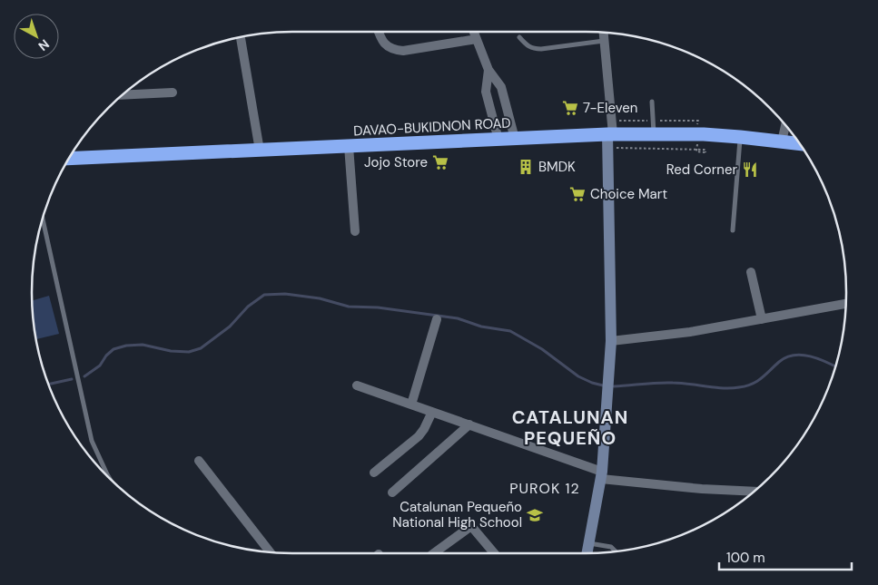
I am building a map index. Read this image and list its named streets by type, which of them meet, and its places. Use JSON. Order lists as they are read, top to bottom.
{
  "streets": {
    "highway": ["DAVAO-BUKIDNON ROAD"]
  },
  "districts": ["CATALUNAN PEQUEÑO", "PUROK 12"],
  "places": {
    "supermarket": ["7-Eleven", "Jojo Store", "Choice Mart"],
    "building": ["BMDK"],
    "restaurant": ["Red Corner"],
    "school or university": ["Catalunan Pequeño National High School"]
  },
  "scale_bar": "100 m",
  "north": "bottom right"
}
